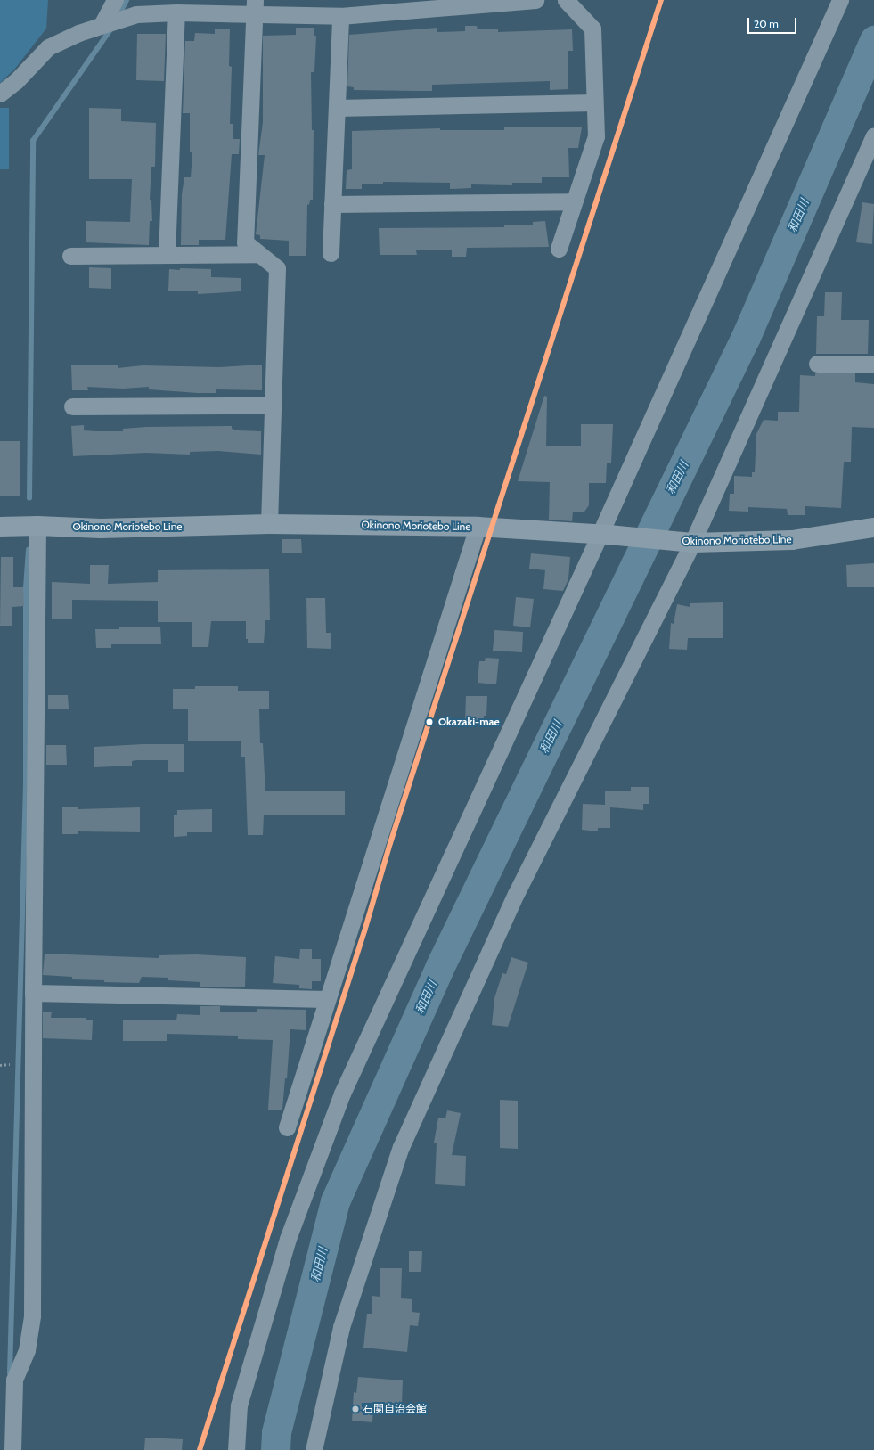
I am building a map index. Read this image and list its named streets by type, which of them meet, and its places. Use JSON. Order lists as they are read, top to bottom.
{
  "streets": {
    "main road": ["Okinono Moriotebo Line"]
  },
  "water": ["和田川"],
  "places": ["Okazaki-mae", "石関自治会館"],
  "scale_bar": "20 m"
}
